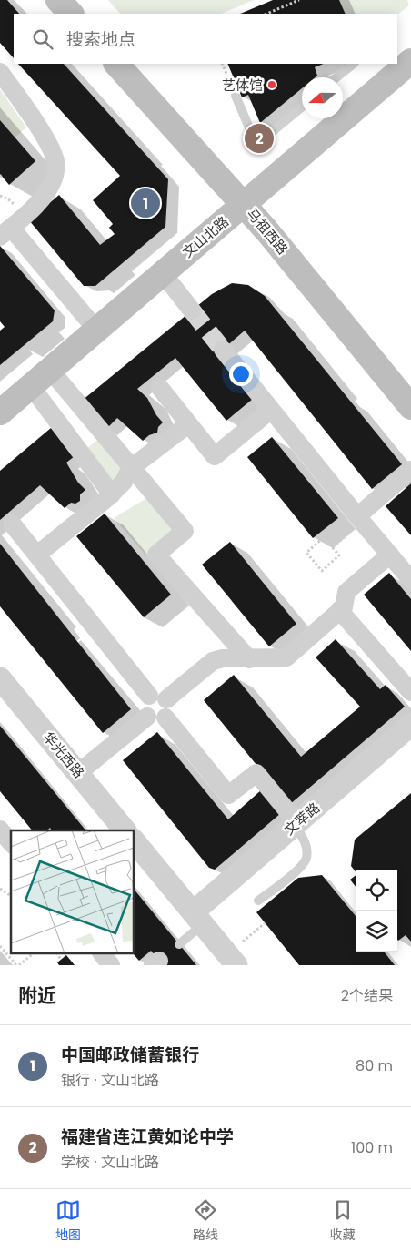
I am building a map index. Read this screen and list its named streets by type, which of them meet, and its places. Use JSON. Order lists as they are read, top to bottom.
{
  "streets": {
    "main road": ["马祖西路", "文山北路"],
    "street": ["华光西路", "文萃路"]
  },
  "crossings": [
    ["马祖西路", "文山北路"]
  ],
  "places": ["艺体馆"],
  "north": "left",
  "page": {
    "search": "搜索地点",
    "pins": ["2", "1"],
    "heading": ["附近", "2个结果"],
    "list": [
      {
        "mark": "1",
        "name": "中国邮政储蓄银行",
        "note": "银行 · 文山北路",
        "value": "80 m"
      },
      {
        "mark": "2",
        "name": "福建省连江黄如论中学",
        "note": "学校 · 文山北路",
        "value": "100 m"
      }
    ],
    "nav": ["地图", "路线", "收藏"]
  }
}
